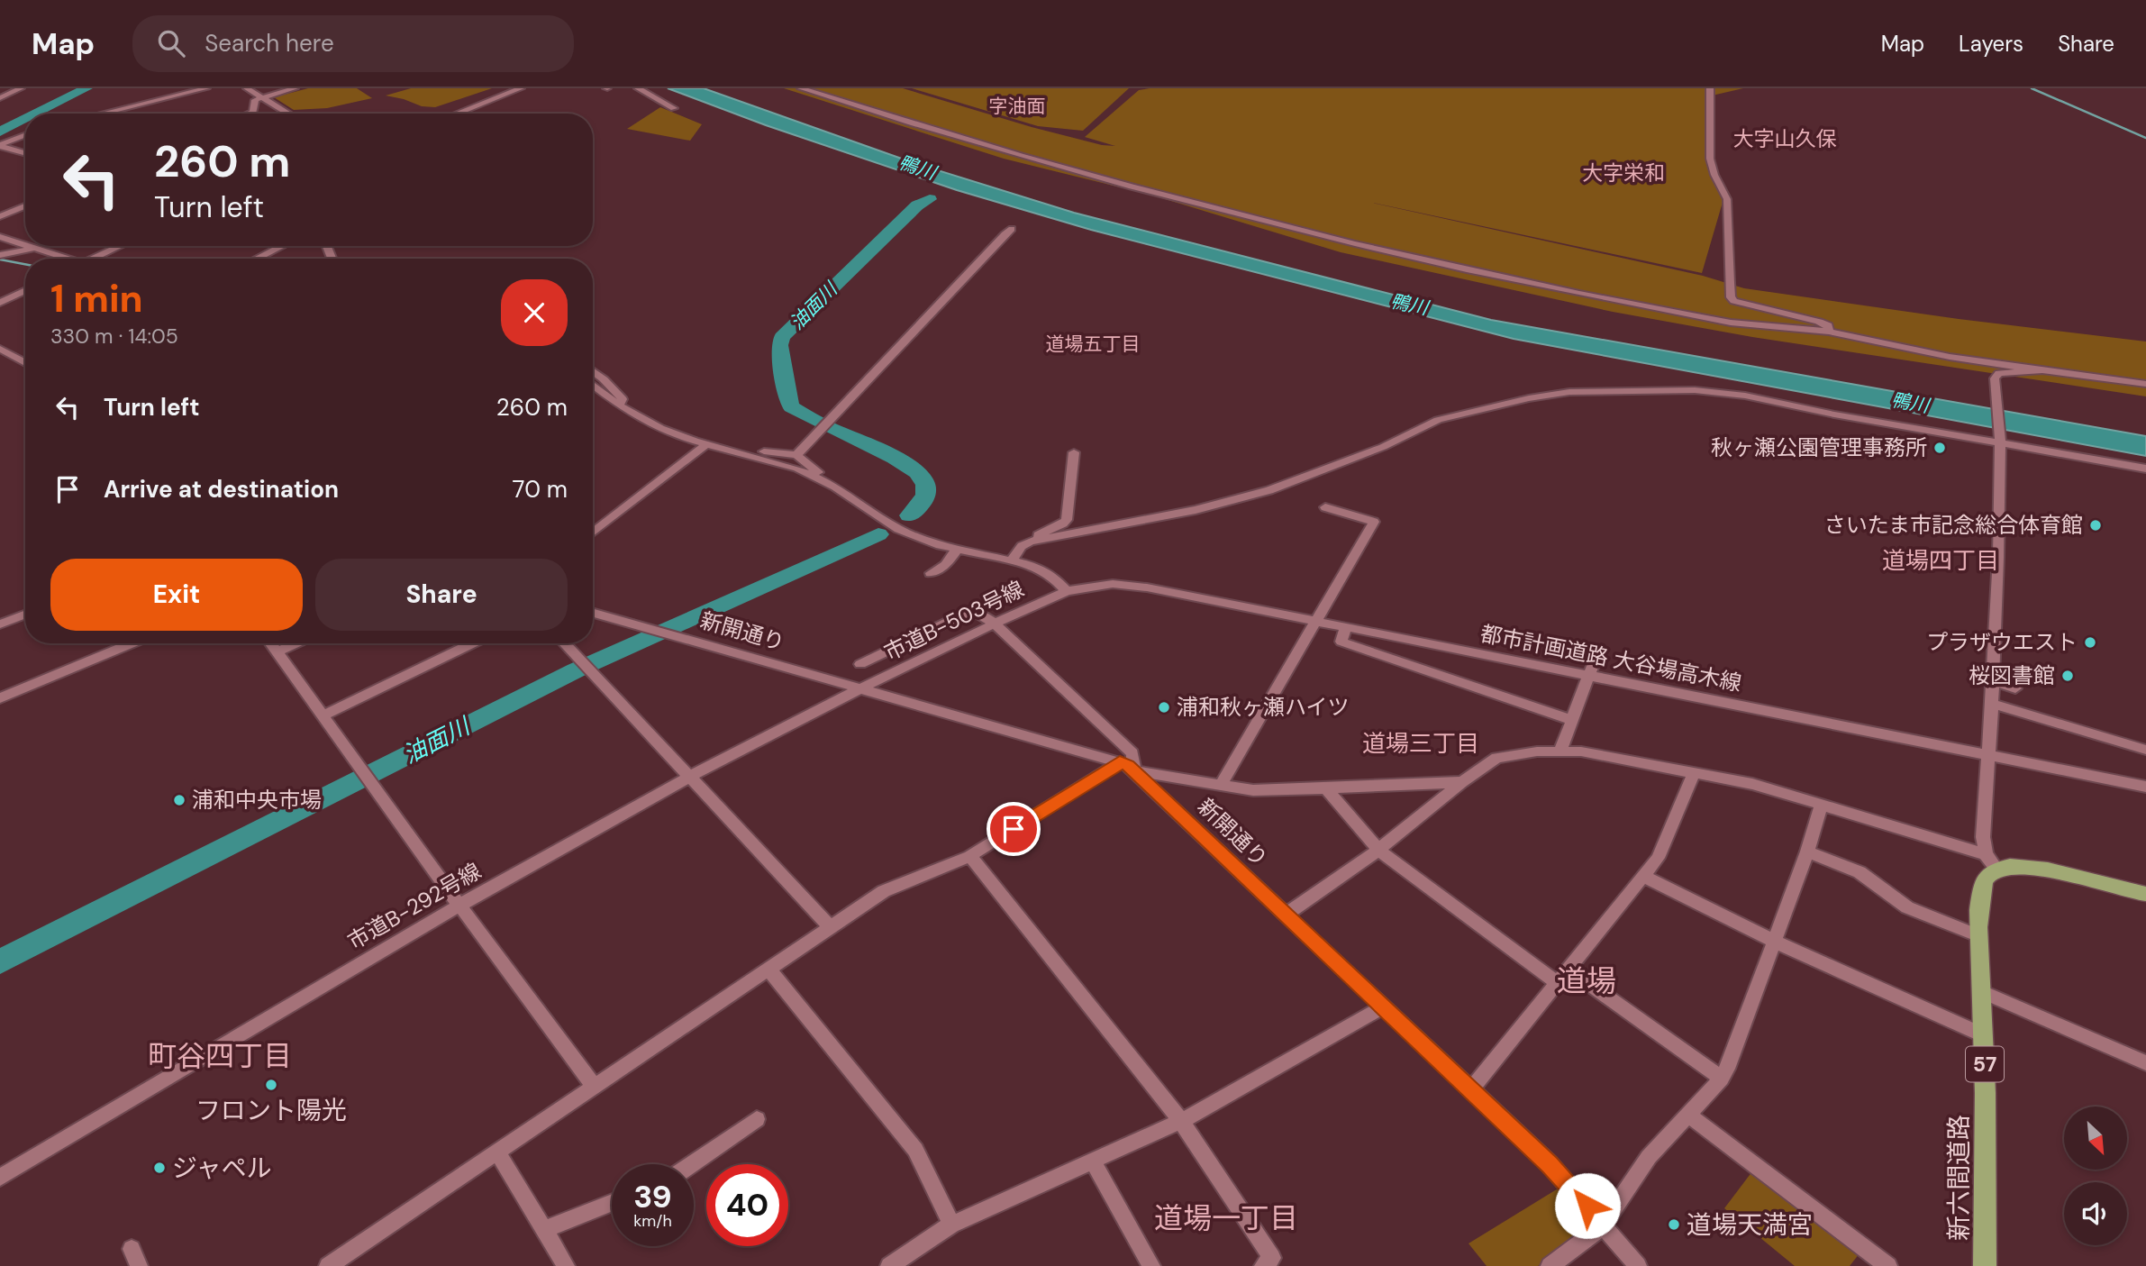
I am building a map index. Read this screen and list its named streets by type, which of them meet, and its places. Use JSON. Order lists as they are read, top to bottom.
{
  "streets": {
    "main road": ["57", "新六間道路"],
    "street": [
      "市道B-503号線",
      "新開通り",
      "都市計画道路 大谷場高木線",
      "市道B-292号線"
    ]
  },
  "crossings": [
    ["市道B-503号線", "新開通り"],
    ["市道B-503号線", "都市計画道路 大谷場高木線"],
    ["市道B-503号線", "市道B-292号線"],
    ["新開通り", "市道B-292号線"]
  ],
  "districts": [
    "字油面",
    "大字山久保",
    "大字栄和",
    "道場五丁目",
    "道場四丁目",
    "道場三丁目",
    "道場",
    "町谷四丁目",
    "道場一丁目"
  ],
  "water": ["鴨川", "油面川"],
  "places": [
    "秋ヶ瀬公園管理事務所",
    "さいたま市記念総合体育館",
    "プラザウエスト",
    "桜図書館",
    "浦和秋ヶ瀬ハイツ",
    "浦和中央市場",
    "フロント陽光",
    "ジャペル",
    "道場天満宮"
  ],
  "north": "bottom right",
  "page": {
    "header": "Map",
    "search": "Search here",
    "nav": ["Map", "Layers", "Share"],
    "turn": ["260 m", "Turn left"],
    "heading": ["1 min", "330 m · 14:05"],
    "list": [
      {
        "name": "Turn left",
        "value": "260 m"
      },
      {
        "name": "Arrive at destination",
        "value": "70 m"
      }
    ],
    "buttons": ["Exit", "Share"],
    "speed": "39 km/h",
    "limit": "40"
  }
}
